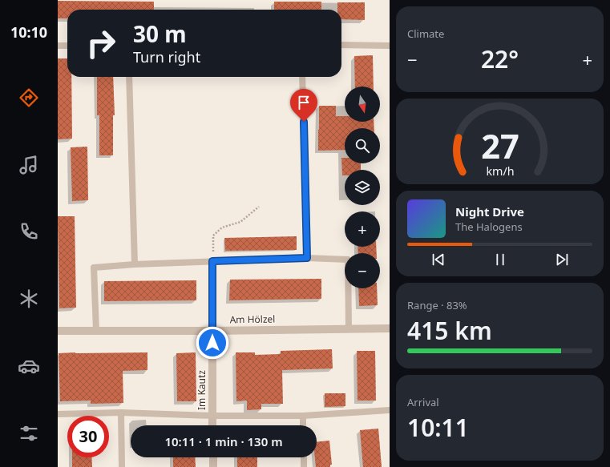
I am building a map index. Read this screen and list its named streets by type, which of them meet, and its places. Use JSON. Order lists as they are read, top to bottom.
{
  "streets": {
    "street": ["Am Hölzel", "Im Kautz"]
  },
  "crossings": [
    ["Am Hölzel", "Im Kautz"]
  ],
  "north": "bottom",
  "page": {
    "tabs": "10:10",
    "tile": [
      "Climate",
      ["Range · 83%", "415 km"],
      ["Arrival", "10:11"]
    ],
    "turn": ["30 m", "Turn right"],
    "heat": ["−", "22°", "+"],
    "map_buttons": ["+", "−"],
    "song": ["Night Drive", "The Halogens"],
    "limit": "30",
    "trip": "10:11 · 1 min · 130 m",
    "gauge": ["27", "km/h"]
  }
}
